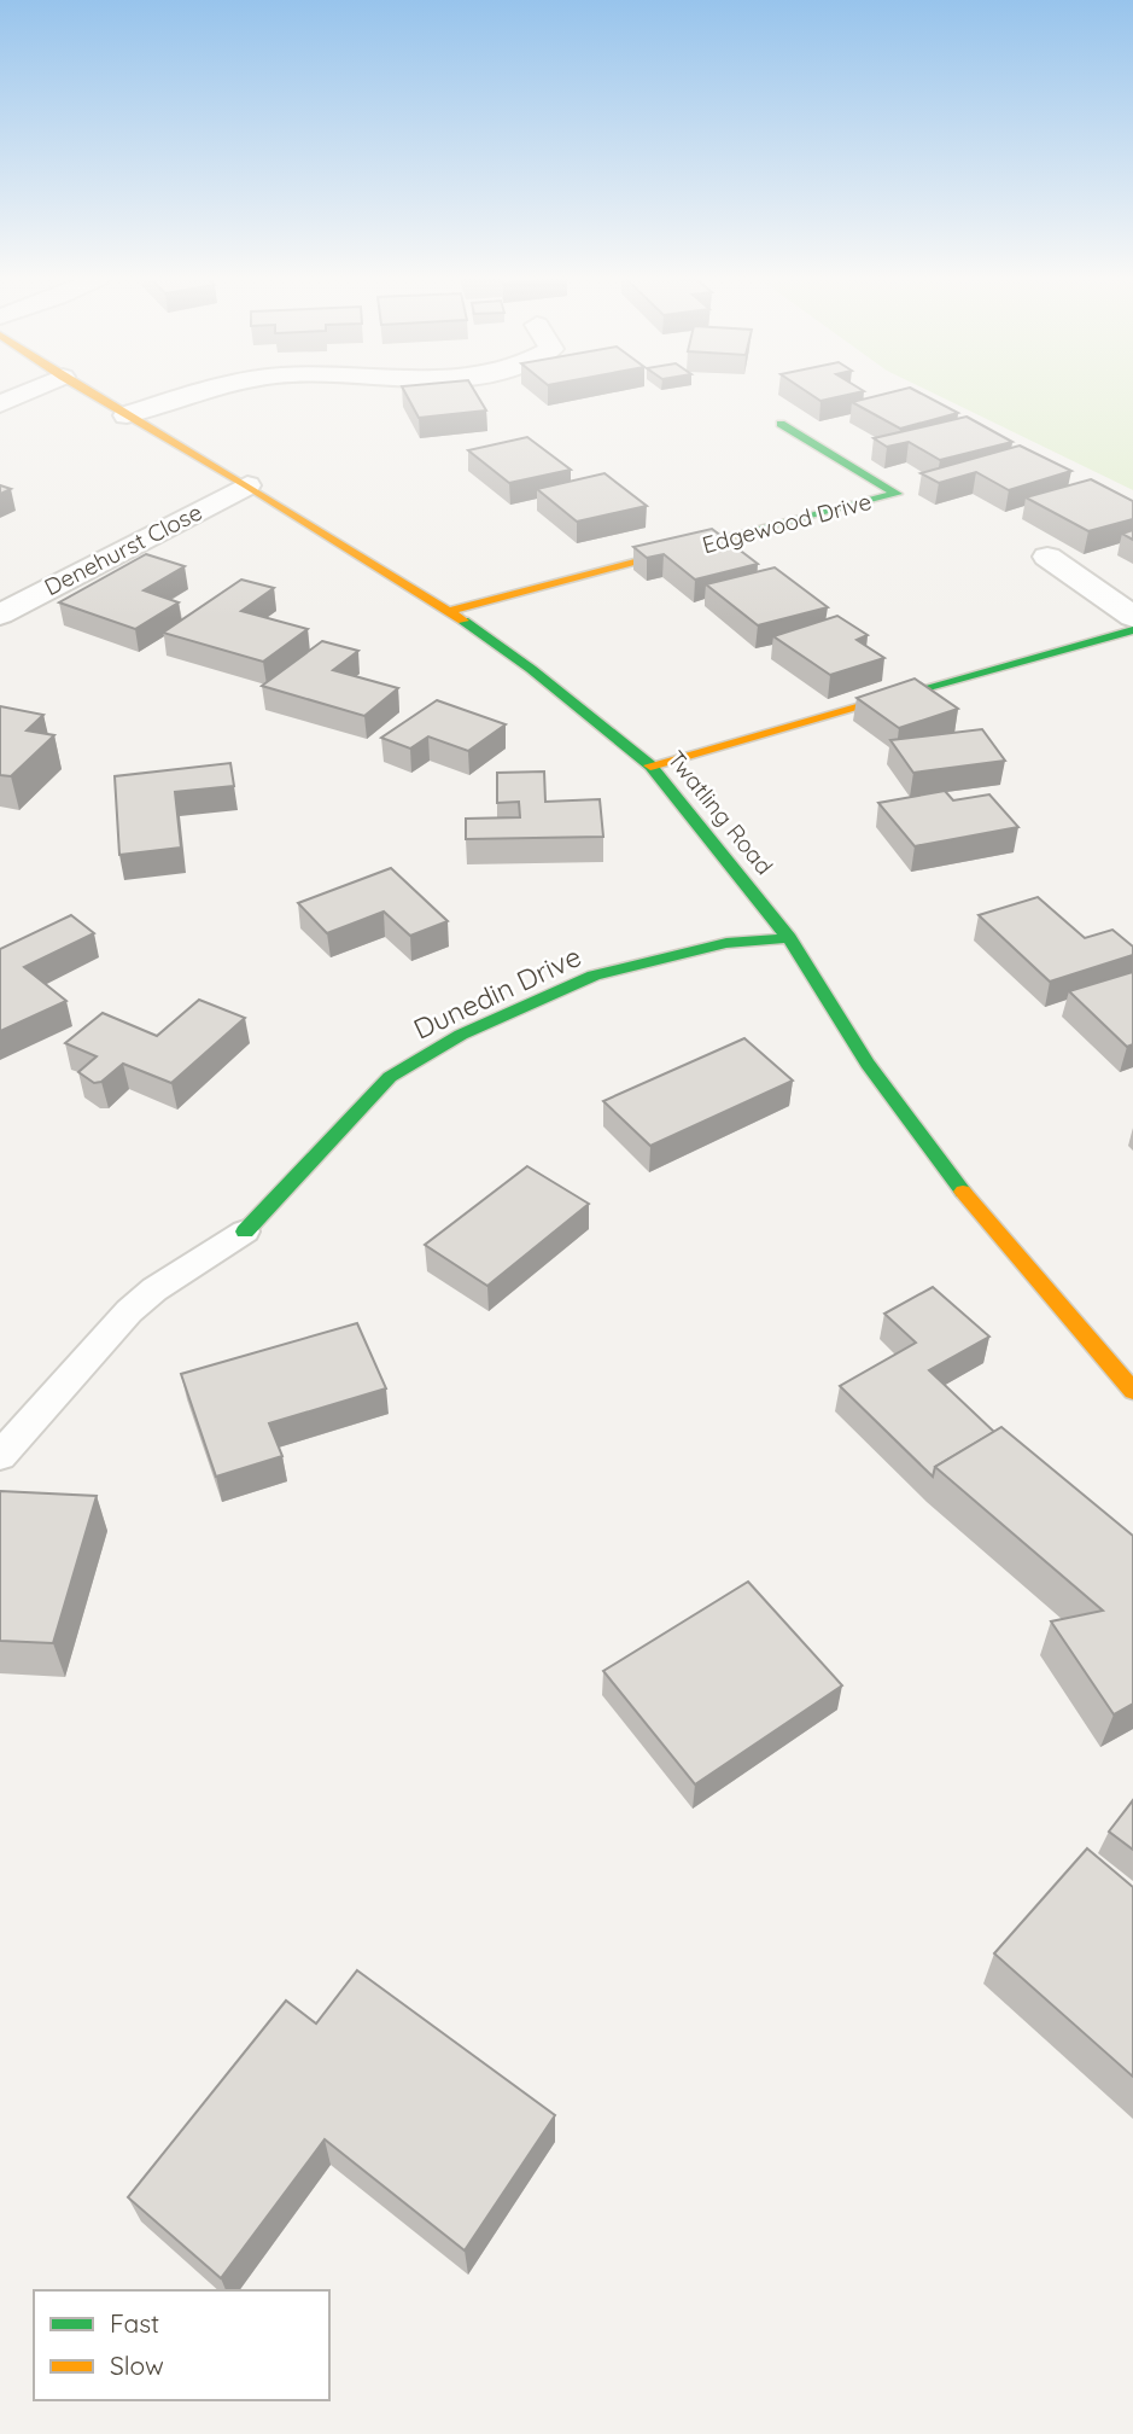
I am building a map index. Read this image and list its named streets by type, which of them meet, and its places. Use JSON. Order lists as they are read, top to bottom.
{
  "streets": {
    "street": [
      "Edgewood Drive",
      "Denehurst Close",
      "Twatling Road",
      "Dunedin Drive"
    ]
  },
  "crossings": [
    ["Edgewood Drive", "Twatling Road"],
    ["Denehurst Close", "Twatling Road"],
    ["Twatling Road", "Dunedin Drive"]
  ],
  "legend": ["Fast", "Slow"]
}
